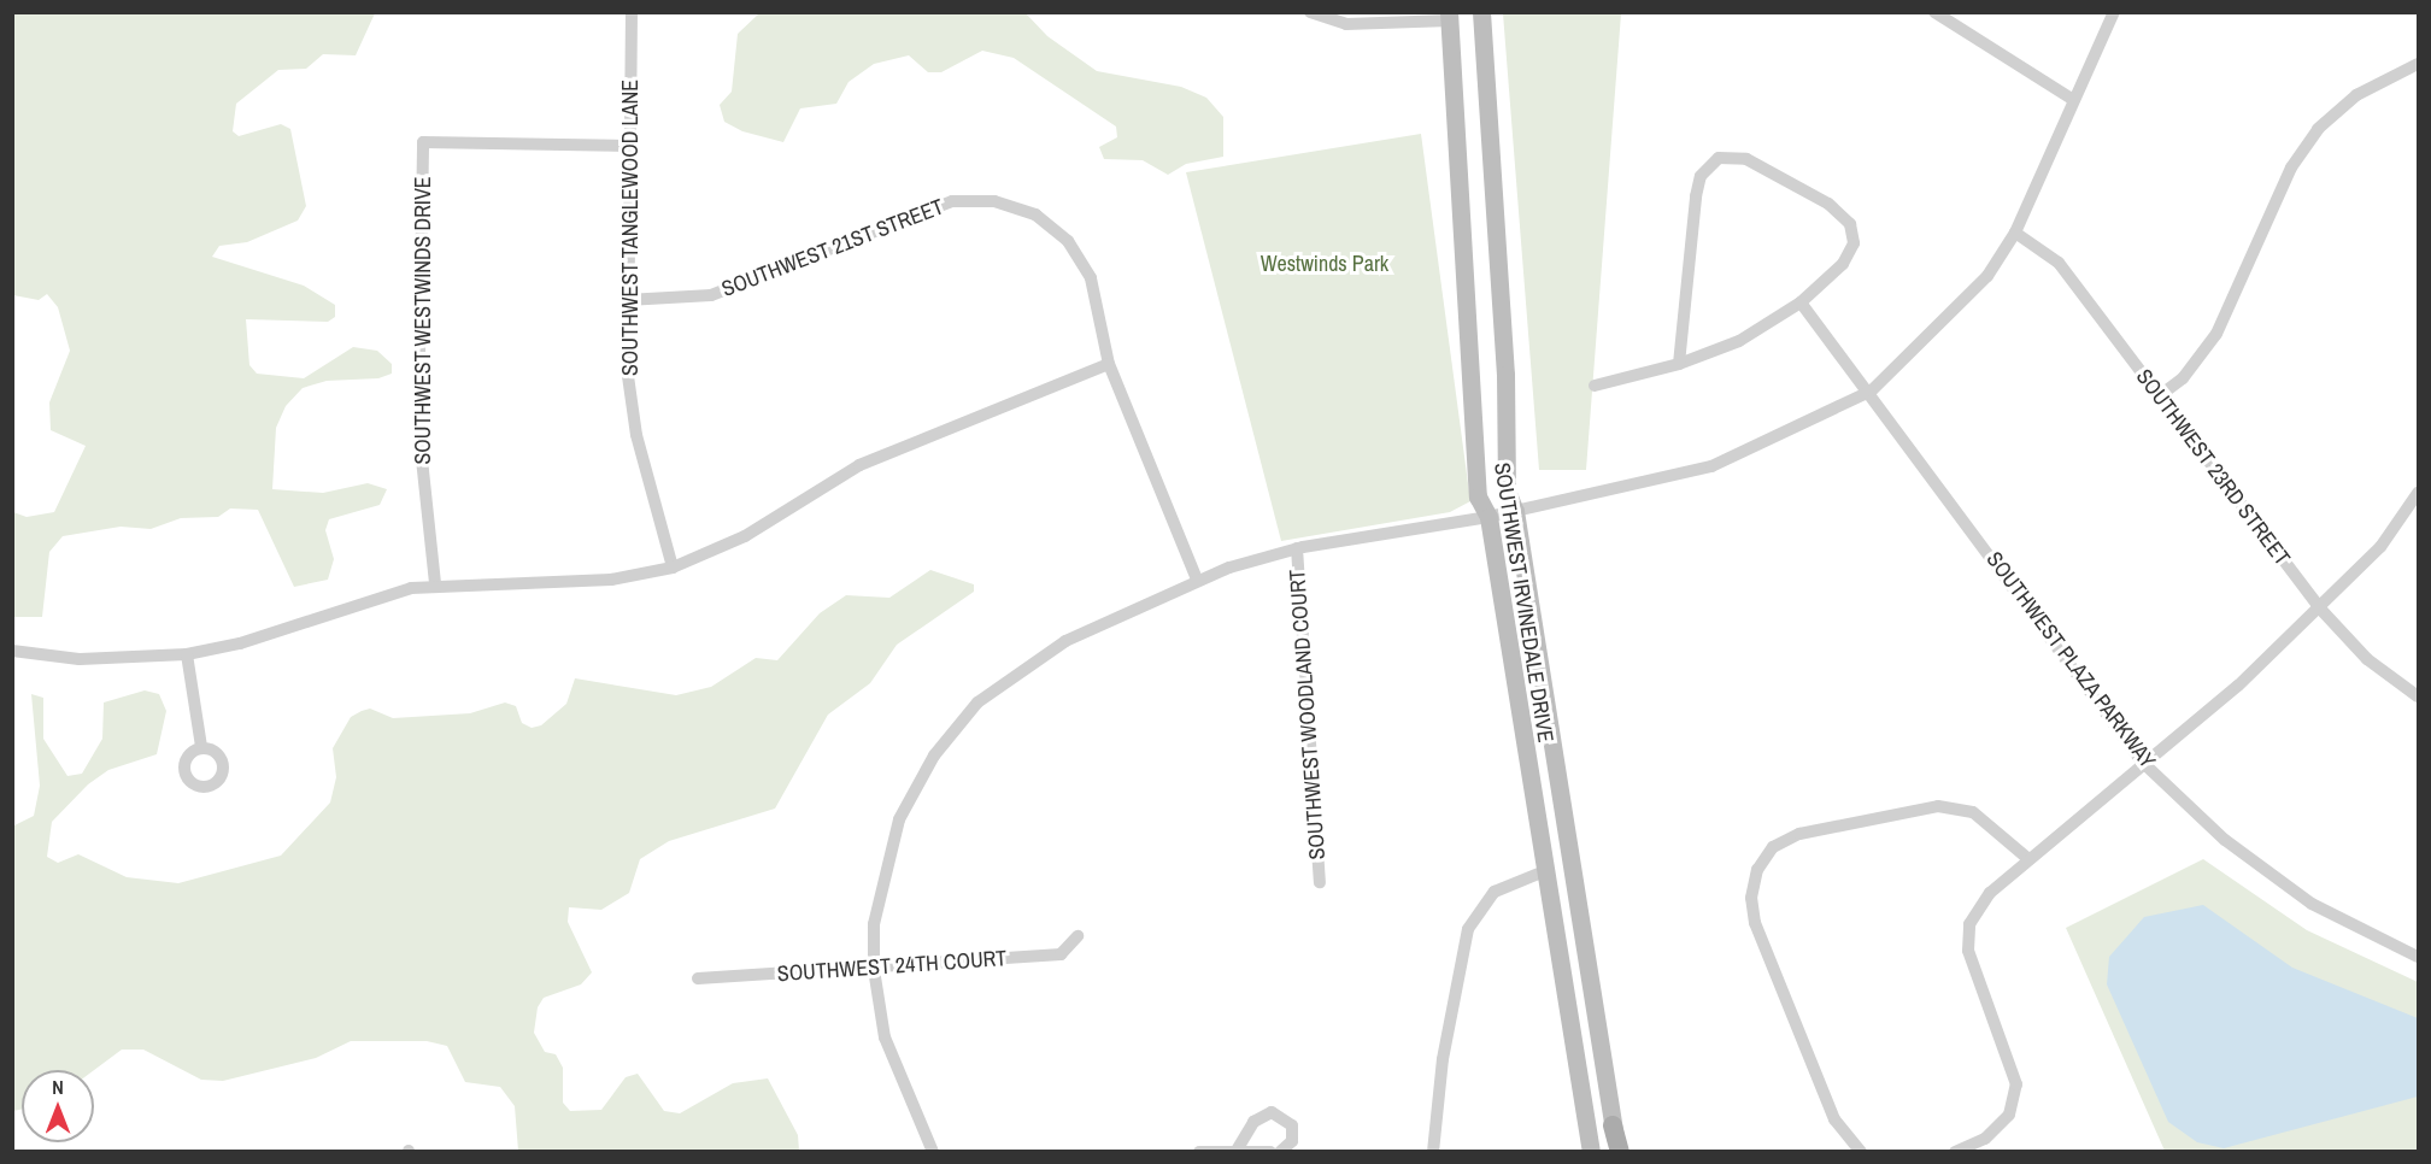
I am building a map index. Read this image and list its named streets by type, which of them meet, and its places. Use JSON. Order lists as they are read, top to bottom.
{
  "streets": {
    "main road": ["SOUTHWEST IRVINEDALE DRIVE"],
    "street": [
      "SOUTHWEST TANGLEWOOD LANE",
      "SOUTHWEST 21ST STREET",
      "SOUTHWEST WESTWINDS DRIVE",
      "SOUTHWEST 23RD STREET",
      "SOUTHWEST PLAZA PARKWAY",
      "SOUTHWEST WOODLAND COURT",
      "SOUTHWEST 24TH COURT"
    ]
  },
  "crossings": [
    ["SOUTHWEST TANGLEWOOD LANE", "SOUTHWEST 21ST STREET"],
    ["SOUTHWEST TANGLEWOOD LANE", "SOUTHWEST WESTWINDS DRIVE"]
  ],
  "parks": ["Westwinds Park"],
  "north": "top"
}
